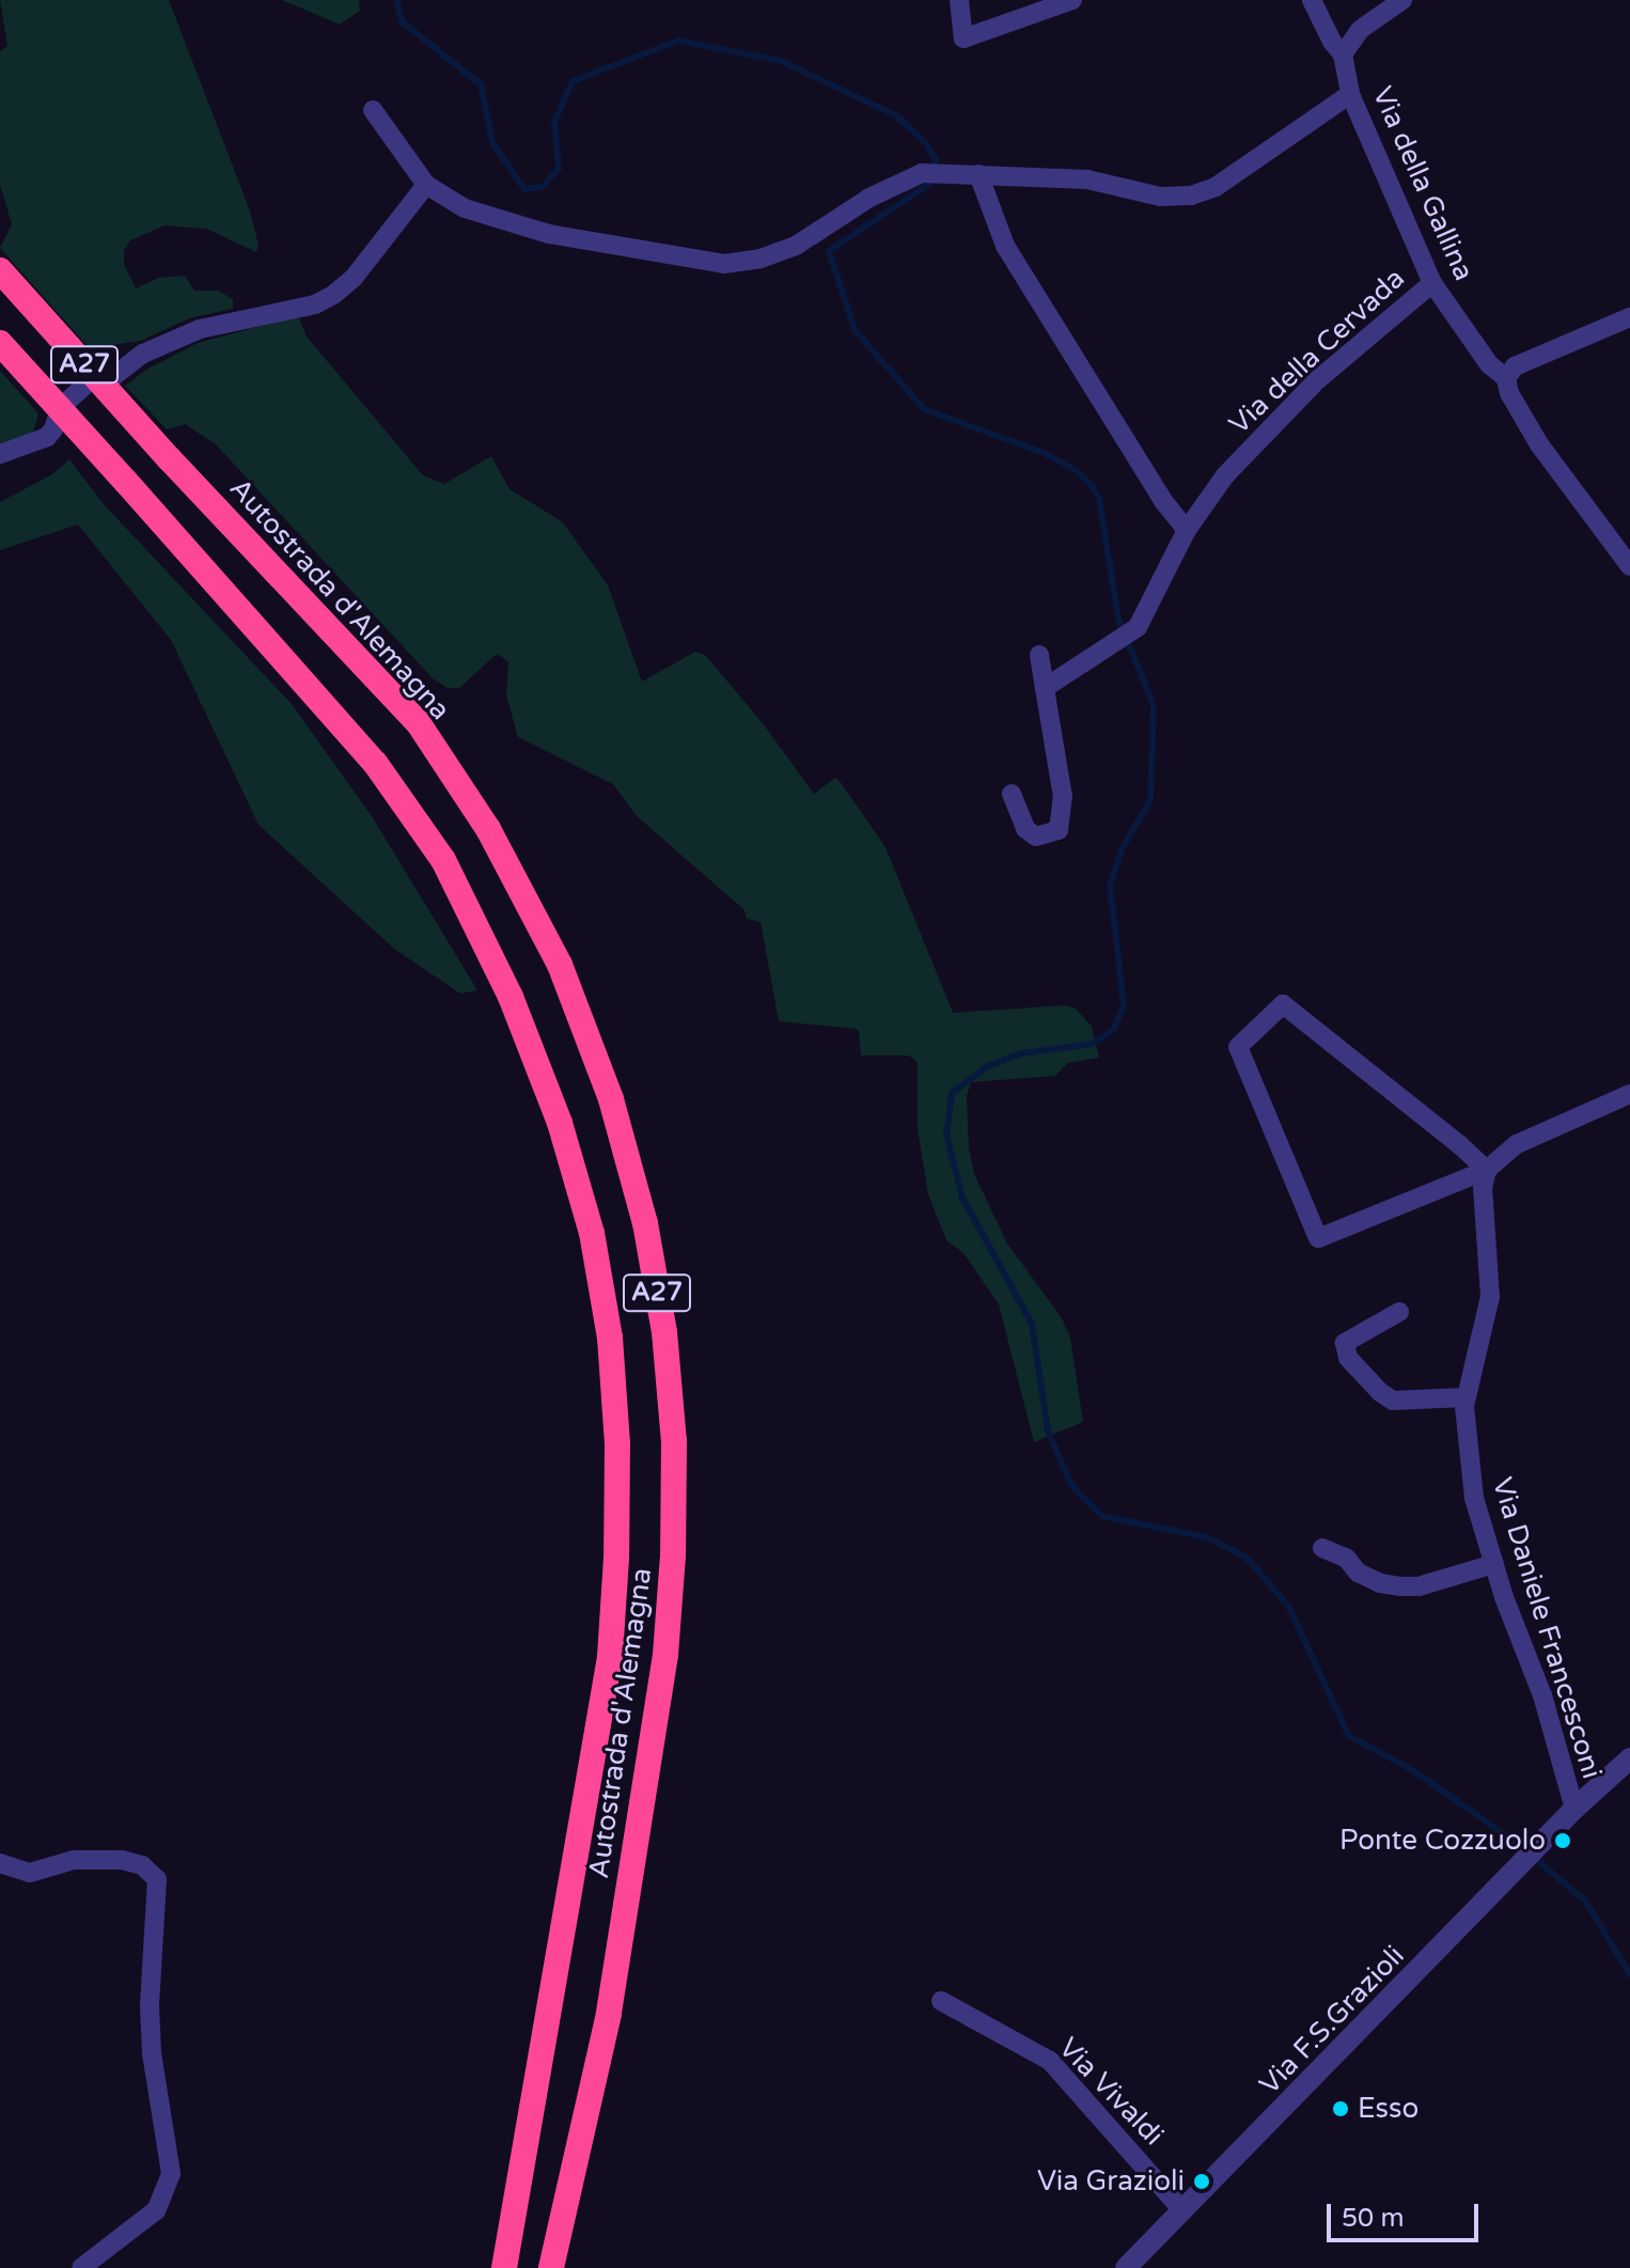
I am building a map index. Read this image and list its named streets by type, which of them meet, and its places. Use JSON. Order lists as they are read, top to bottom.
{
  "streets": {
    "highway": ["A27", "Autostrada d'Alemagna"],
    "street": [
      "Via della Gallina",
      "Via della Cervada",
      "Via Daniele Francesconi",
      "Via F.S.Grazioli",
      "Via Vivaldi"
    ]
  },
  "crossings": [
    ["Via della Gallina", "Via della Cervada"],
    ["Via Daniele Francesconi", "Via F.S.Grazioli"],
    ["Via F.S.Grazioli", "Via Vivaldi"]
  ],
  "places": ["Ponte Cozzuolo", "Esso", "Via Grazioli"],
  "scale_bar": "50 m"
}
